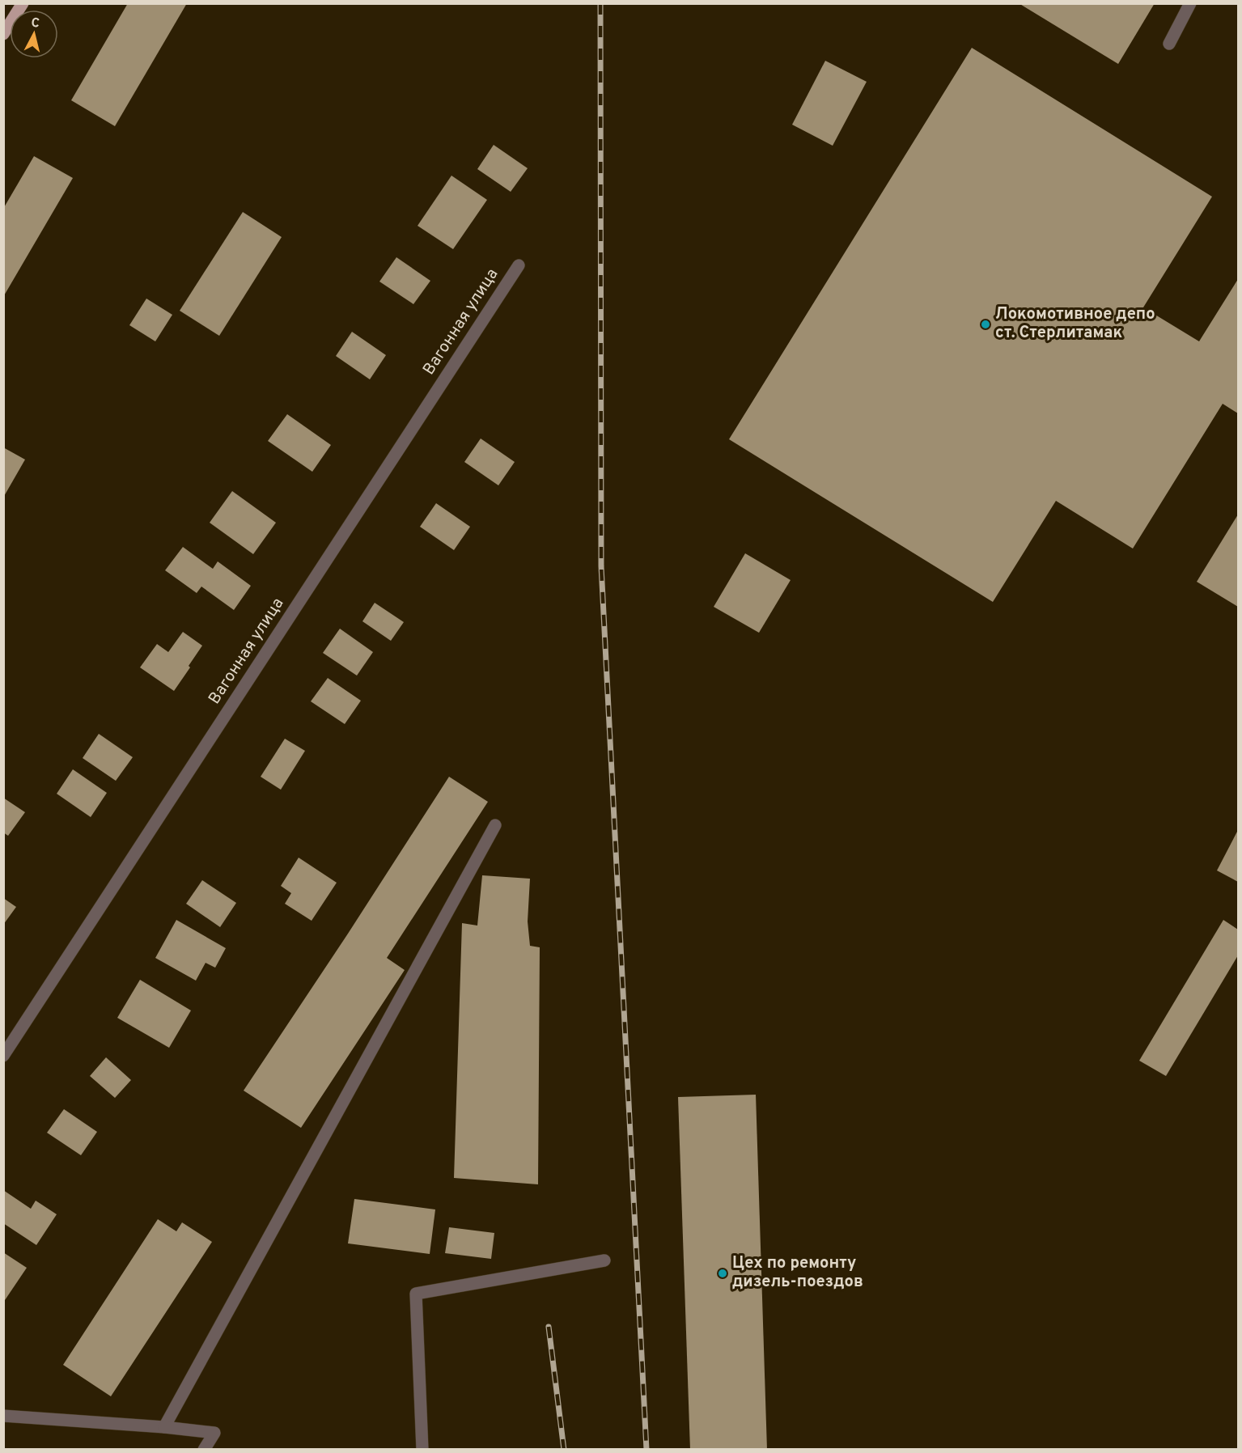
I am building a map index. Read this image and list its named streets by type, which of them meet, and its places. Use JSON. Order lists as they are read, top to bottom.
{
  "streets": {
    "street": ["Вагонная улица"]
  },
  "places": ["Локомотивное депо ст. Стерлитамак", "Цех по ремонту дизель-поездов"],
  "north": "top"
}
